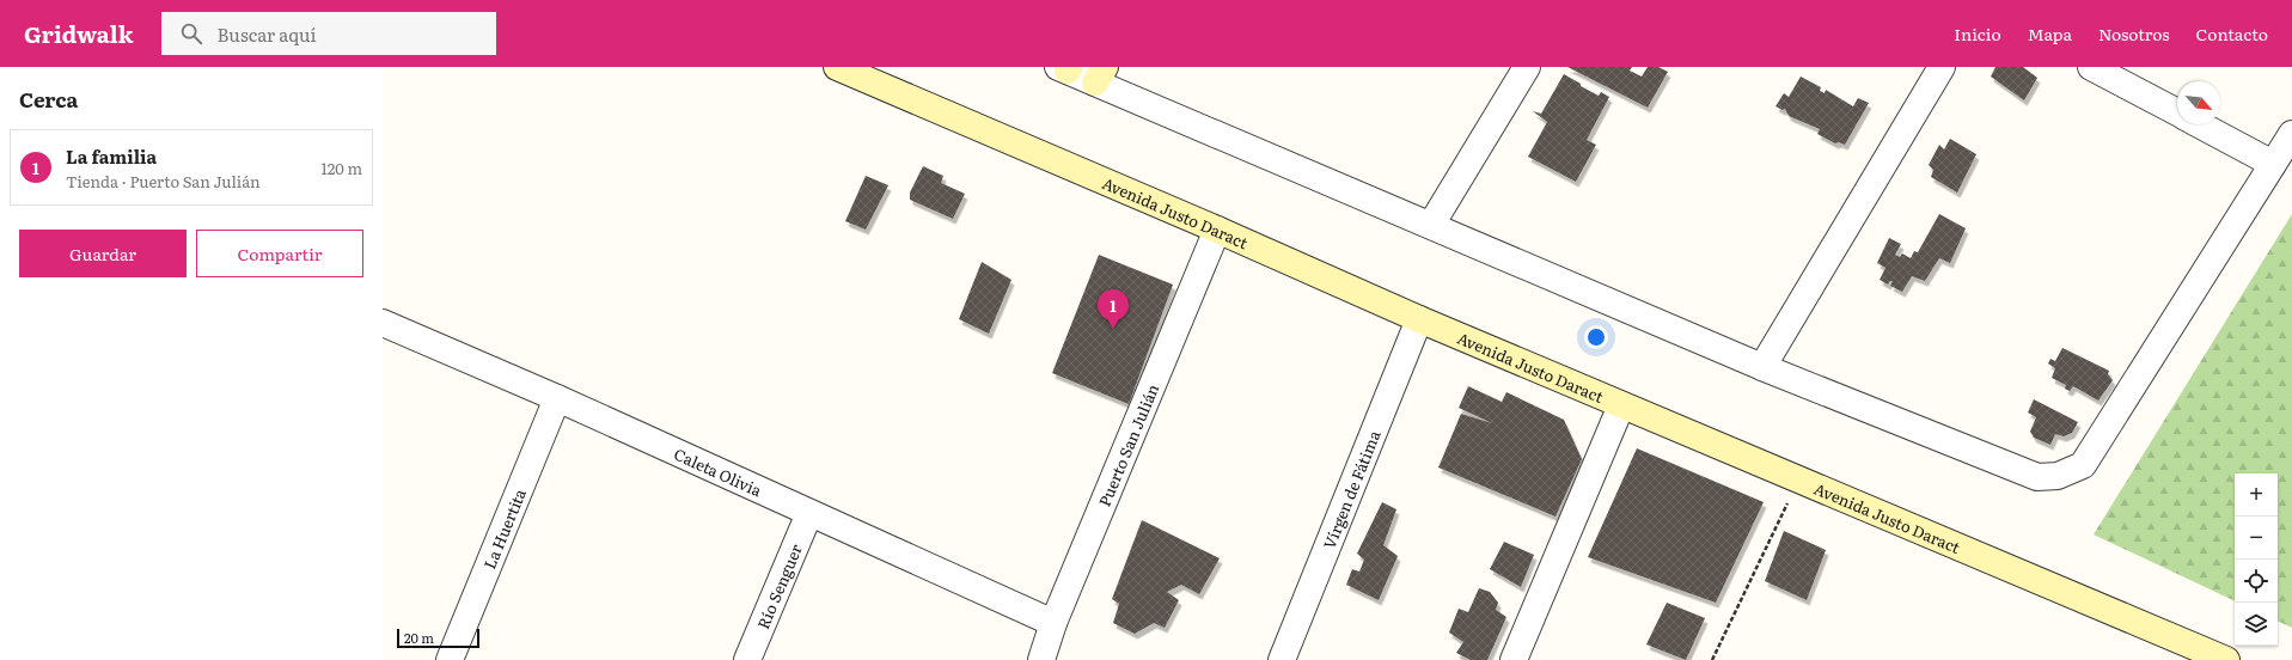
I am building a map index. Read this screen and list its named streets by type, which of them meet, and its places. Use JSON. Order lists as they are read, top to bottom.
{
  "streets": {
    "main road": ["Avenida Justo Daract"],
    "street": [
      "Puerto San Julián",
      "Caleta Olivia",
      "Vírgen de Fátima",
      "La Huertita",
      "Río Senguer"
    ]
  },
  "crossings": [
    ["Avenida Justo Daract", "Puerto San Julián"],
    ["Avenida Justo Daract", "Vírgen de Fátima"],
    ["Puerto San Julián", "Caleta Olivia"],
    ["Caleta Olivia", "La Huertita"],
    ["Caleta Olivia", "Río Senguer"]
  ],
  "scale_bar": "20 m",
  "north": "bottom right",
  "page": {
    "header": "Gridwalk",
    "search": "Buscar aquí",
    "nav": [
      "Inicio",
      "Mapa",
      "Nosotros",
      "Contacto"
    ],
    "heading": "Cerca",
    "list": [
      {
        "mark": "1",
        "name": "La familia",
        "note": "Tienda · Puerto San Julián",
        "value": "120 m"
      }
    ],
    "buttons": ["Guardar", "Compartir"],
    "pins": "1",
    "map_buttons": ["+", "−"],
    "scale": "20 m"
  }
}
